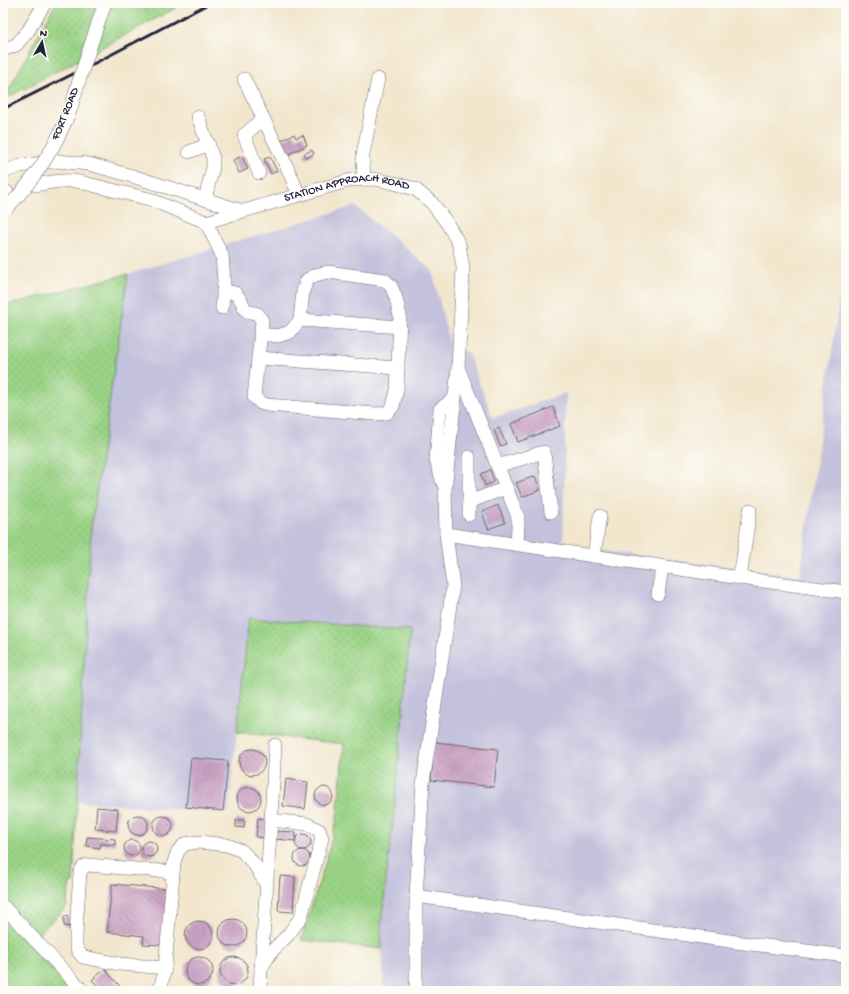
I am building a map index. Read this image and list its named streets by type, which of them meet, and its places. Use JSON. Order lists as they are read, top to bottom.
{
  "streets": {
    "street": ["FORT ROAD", "STATION APPROACH ROAD"]
  },
  "north": "top"
}
